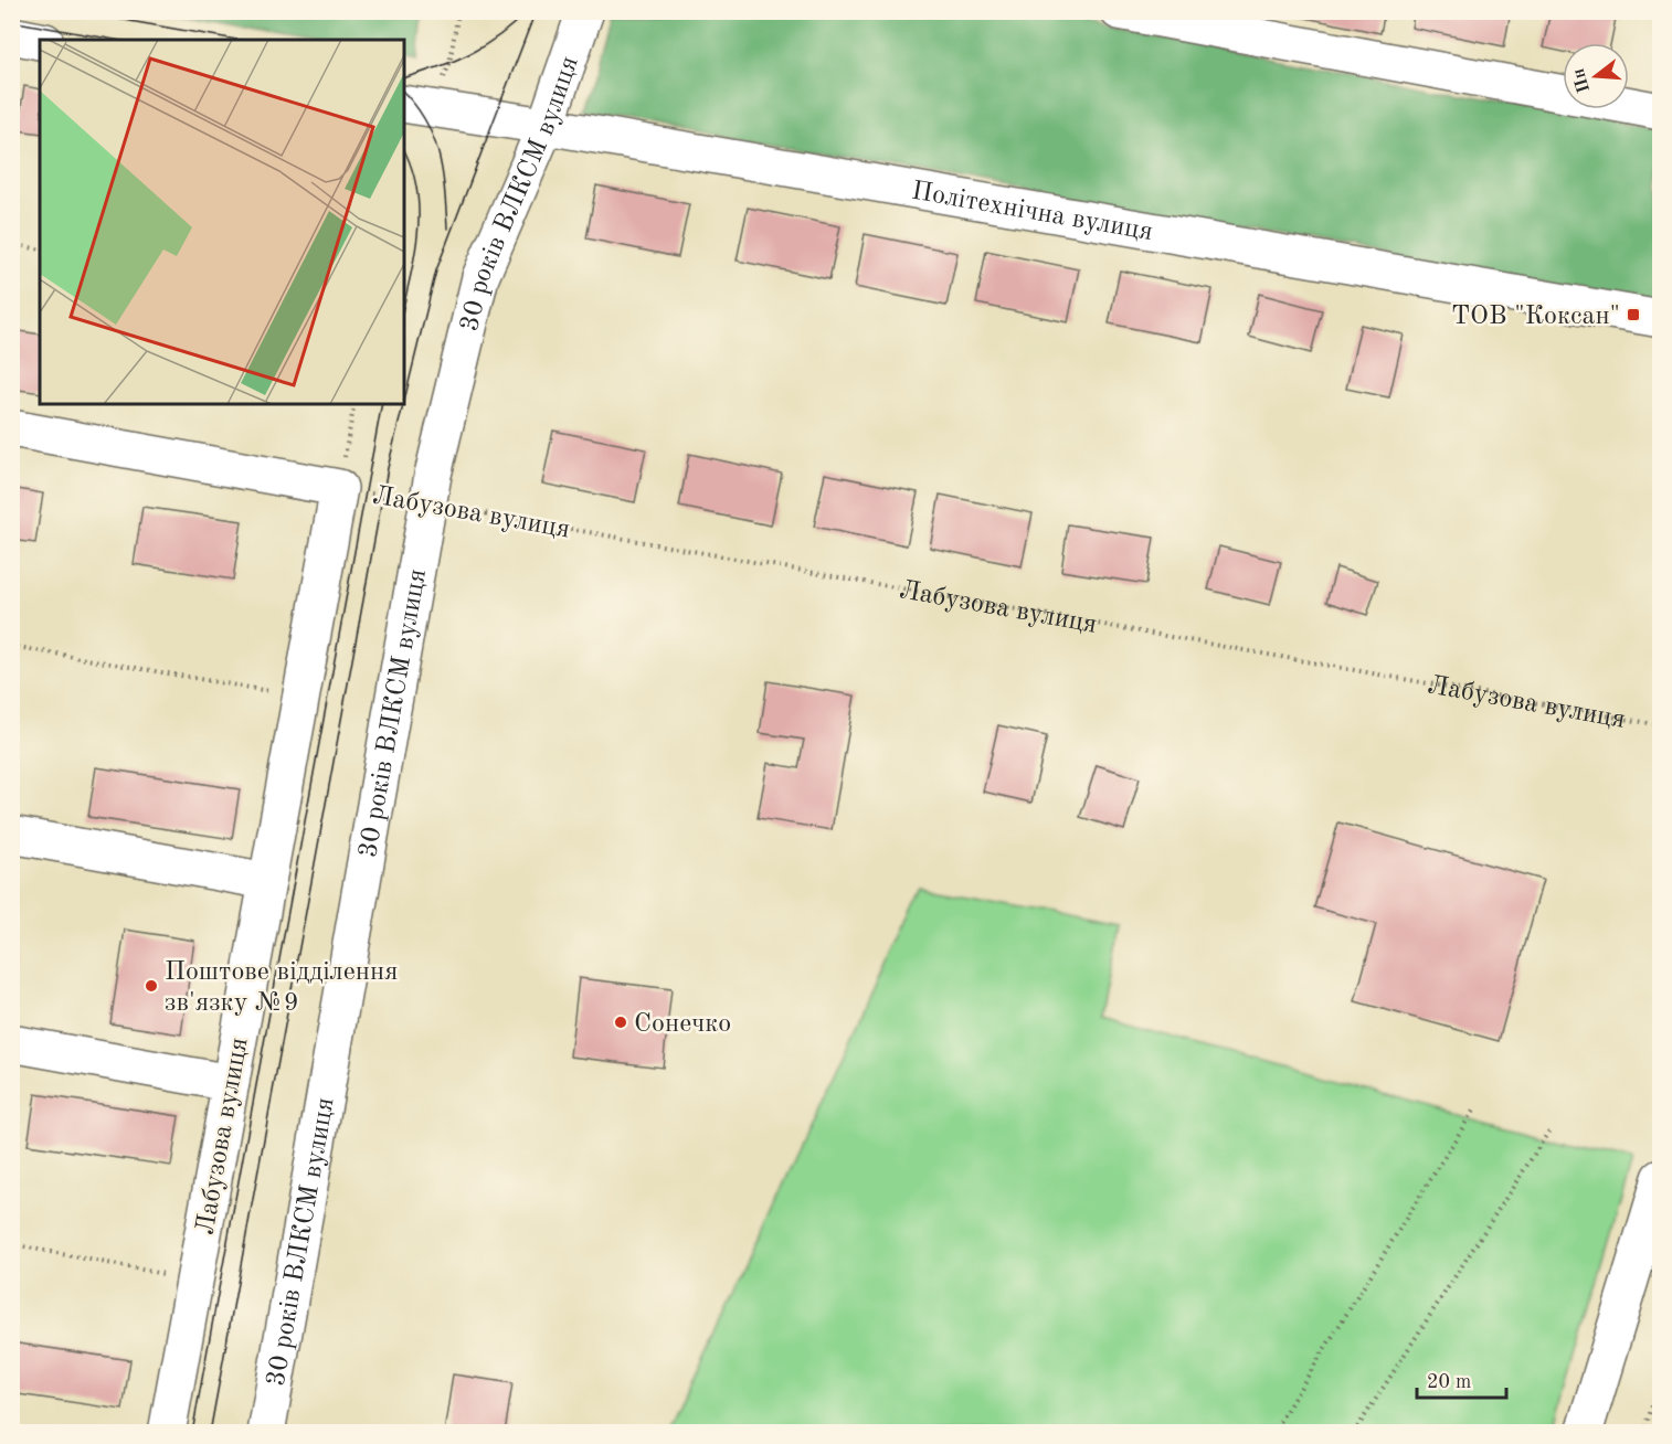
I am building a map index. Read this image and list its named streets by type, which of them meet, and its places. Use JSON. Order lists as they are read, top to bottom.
{
  "streets": {
    "street": ["30 років ВЛКСМ вулиця", "Політехнічна вулиця", "Лабузова вулиця"]
  },
  "crossings": [
    ["30 років ВЛКСМ вулиця", "Політехнічна вулиця"],
    ["30 років ВЛКСМ вулиця", "Лабузова вулиця"]
  ],
  "places": {
    "transit": ["ТОВ \"Коксан\""],
    "other": ["Поштове відділення зв'язку №9", "Сонечко"]
  },
  "scale_bar": "20 m",
  "north": "left"
}
